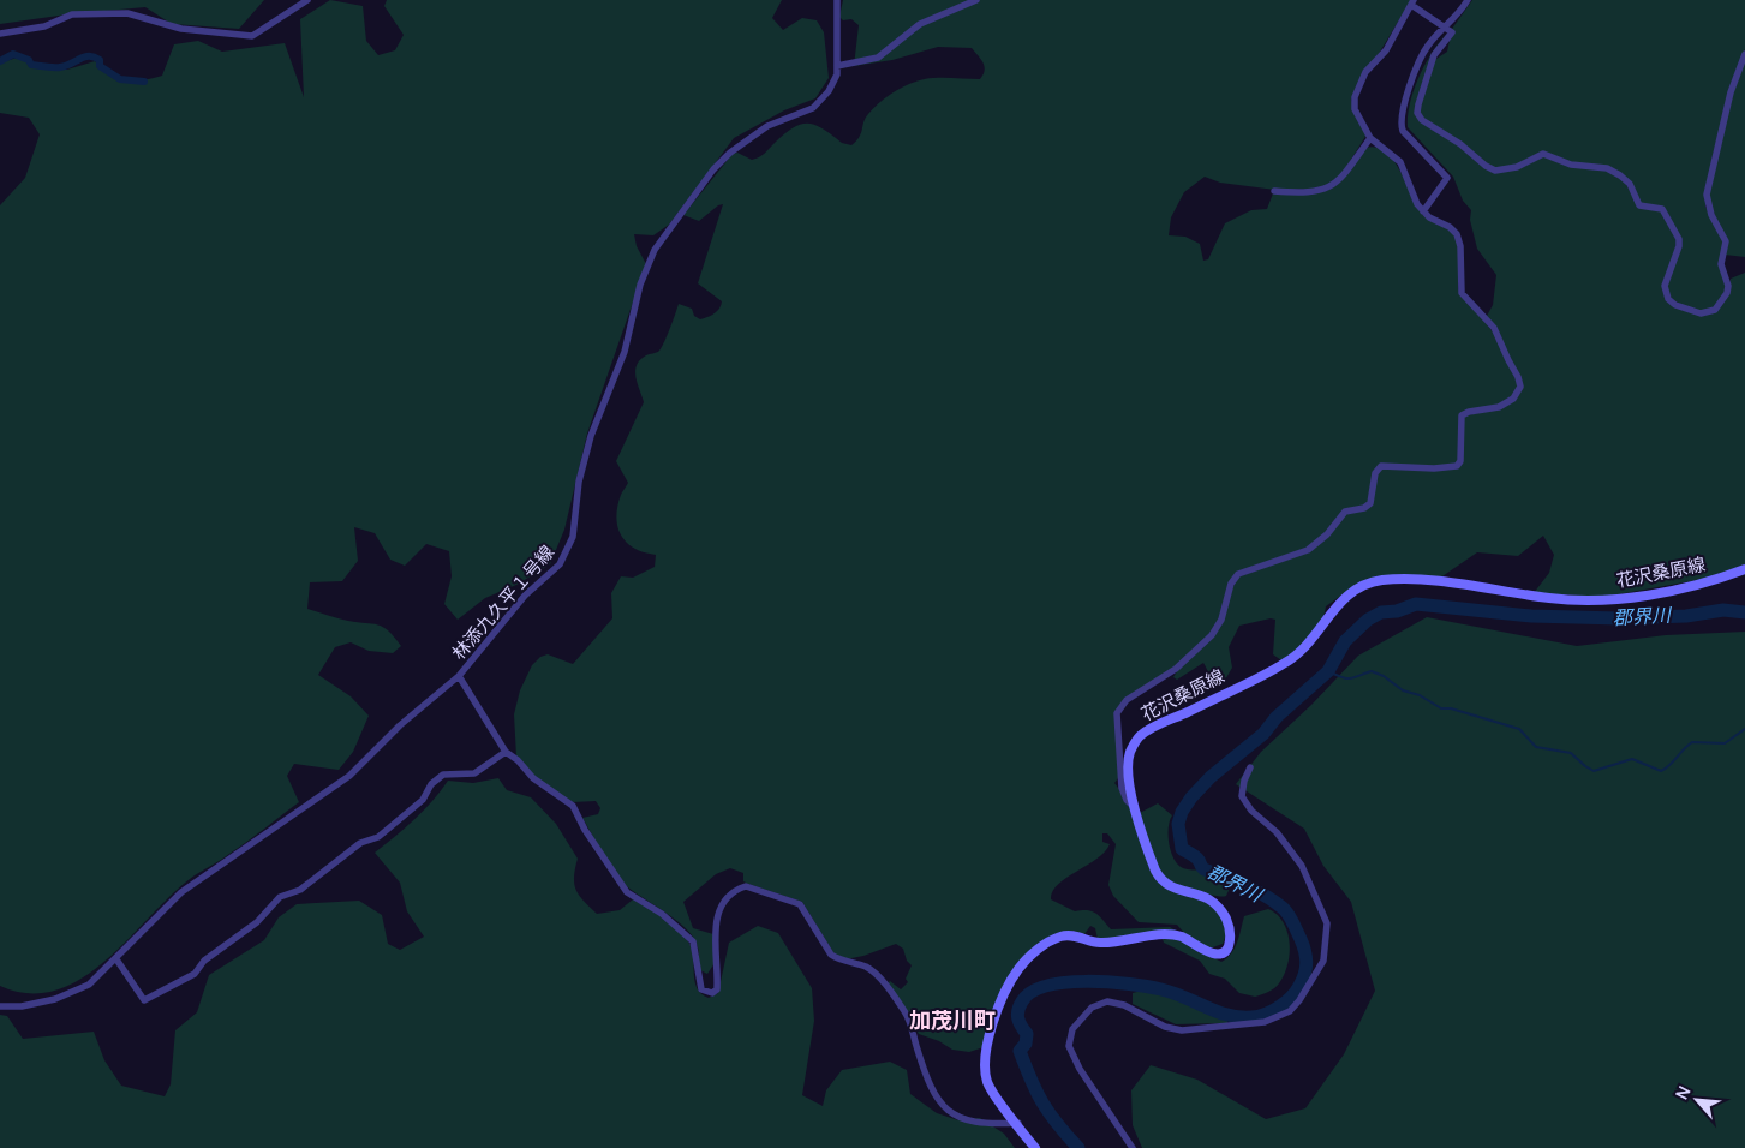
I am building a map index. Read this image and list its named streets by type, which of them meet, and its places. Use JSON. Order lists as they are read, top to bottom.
{
  "streets": {
    "main road": ["花沢桑原線"],
    "street": ["林添九久平１号線"]
  },
  "districts": ["加茂川町"],
  "water": ["郡界川"],
  "north": "top left"
}
